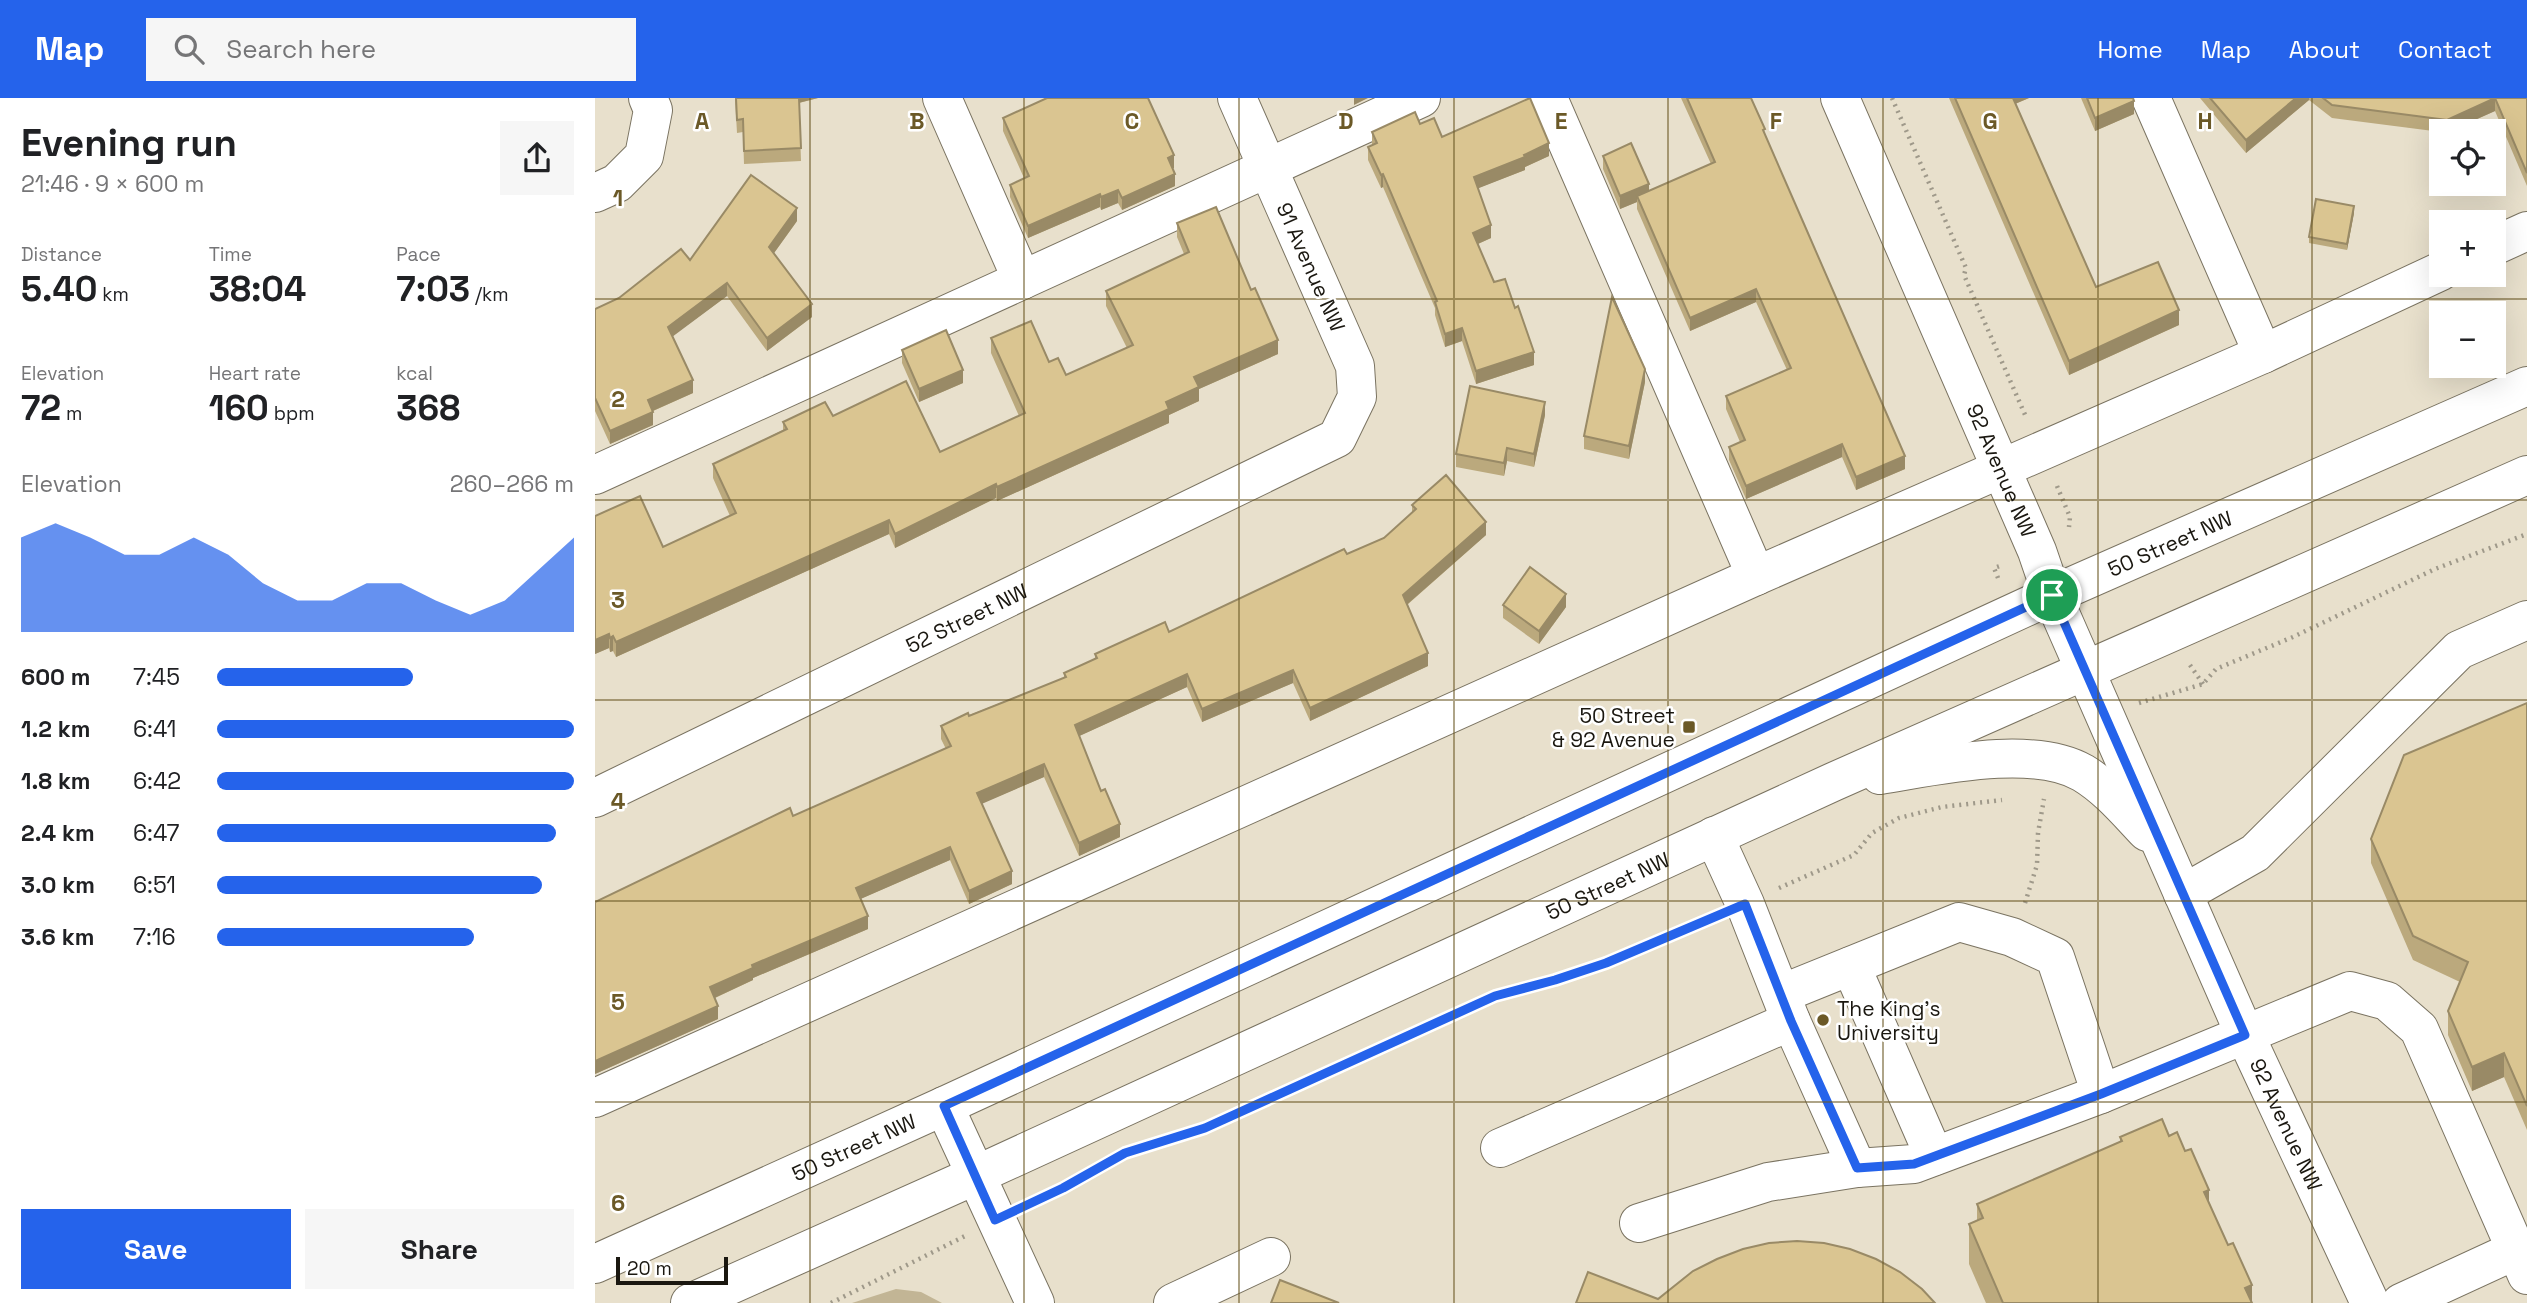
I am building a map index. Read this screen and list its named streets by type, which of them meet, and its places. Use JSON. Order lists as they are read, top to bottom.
{
  "streets": {
    "main road": [
      "91 Avenue NW",
      "92 Avenue NW",
      "50 Street NW",
      "52 Street NW"
    ]
  },
  "crossings": [
    ["91 Avenue NW", "52 Street NW"],
    ["92 Avenue NW", "50 Street NW"]
  ],
  "places": {
    "transit": ["50 Street & 92 Avenue"],
    "other": ["The King's University"]
  },
  "scale_bar": "20 m",
  "page": {
    "header": "Map",
    "search": "Search here",
    "nav": [
      "Home",
      "Map",
      "About",
      "Contact"
    ],
    "heading": ["Evening run", "21:46 · 9 × 600 m"],
    "map_buttons": ["+", "−"],
    "stats": [
      ["Distance", "5.40 km"],
      ["Time", "38:04"],
      ["Pace", "7:03 /km"],
      ["Elevation", "72 m"],
      ["Heart rate", "160 bpm"],
      ["kcal", "368"]
    ],
    "chart": ["Elevation", "260–266 m"],
    "list": [
      {
        "name": "600 m",
        "note": "7:45"
      },
      {
        "name": "1.2 km",
        "note": "6:41"
      },
      {
        "name": "1.8 km",
        "note": "6:42"
      },
      {
        "name": "2.4 km",
        "note": "6:47"
      },
      {
        "name": "3.0 km",
        "note": "6:51"
      },
      {
        "name": "3.6 km",
        "note": "7:16"
      }
    ],
    "buttons": ["Save", "Share"],
    "scale": "20 m"
  },
  "grid": {
    "columns": [
      "A",
      "B",
      "C",
      "D",
      "E",
      "F",
      "G",
      "H"
    ],
    "rows": [
      "1",
      "2",
      "3",
      "4",
      "5",
      "6"
    ]
  }
}
